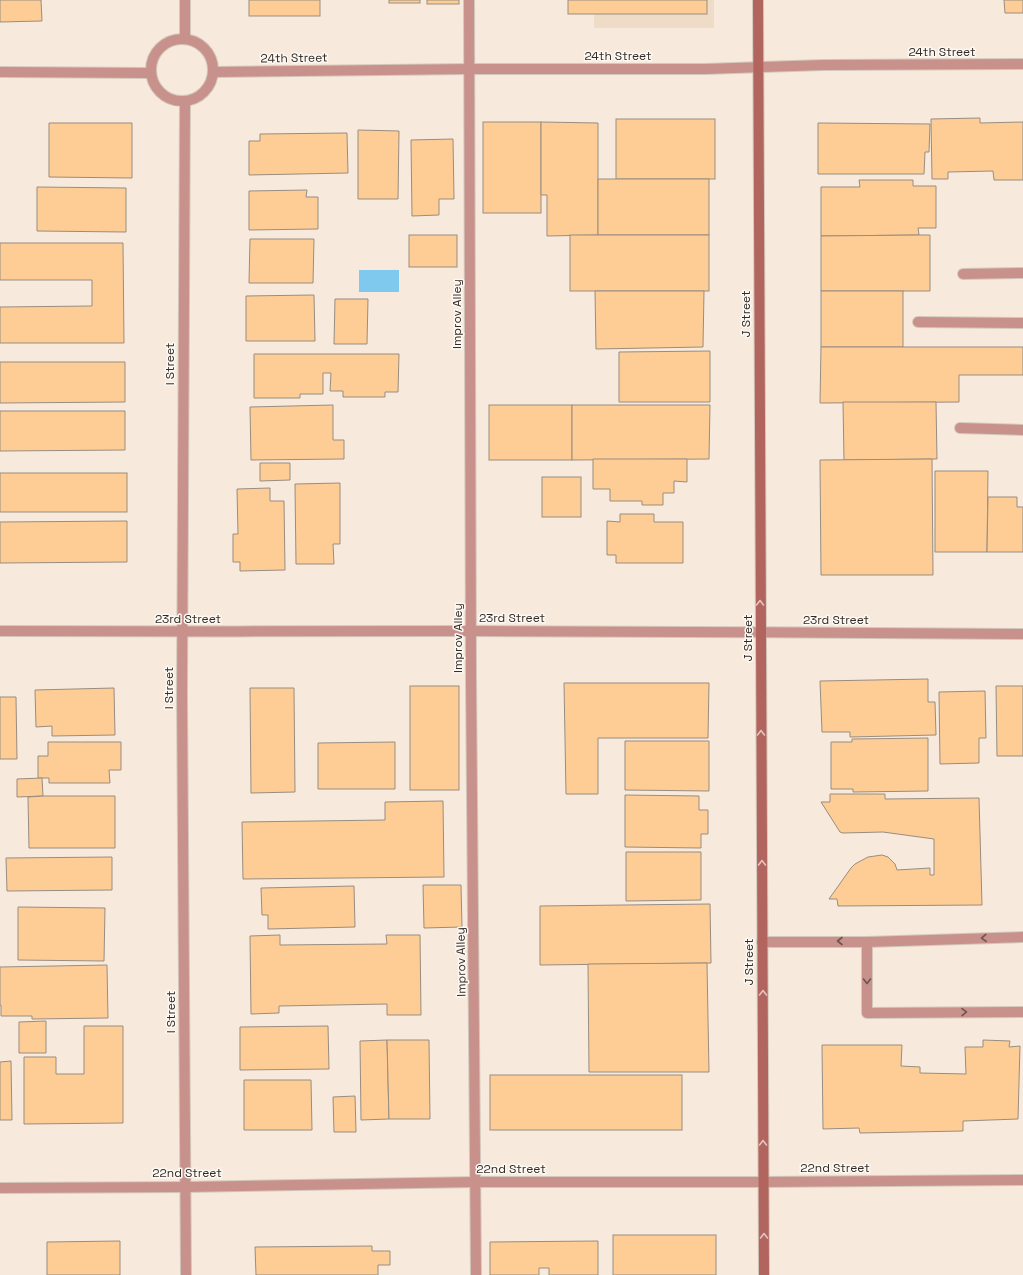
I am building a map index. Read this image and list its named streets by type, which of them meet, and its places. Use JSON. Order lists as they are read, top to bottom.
{
  "streets": {
    "main road": ["J Street"],
    "street": [
      "24th Street",
      "Improv Alley",
      "I Street",
      "23rd Street",
      "22nd Street"
    ]
  },
  "crossings": [
    ["24th Street", "Improv Alley"],
    ["24th Street", "J Street"],
    ["24th Street", "I Street"],
    ["Improv Alley", "23rd Street"],
    ["Improv Alley", "22nd Street"],
    ["J Street", "23rd Street"],
    ["J Street", "22nd Street"],
    ["I Street", "23rd Street"],
    ["I Street", "22nd Street"]
  ],
  "one_way": ["J Street"]
}
